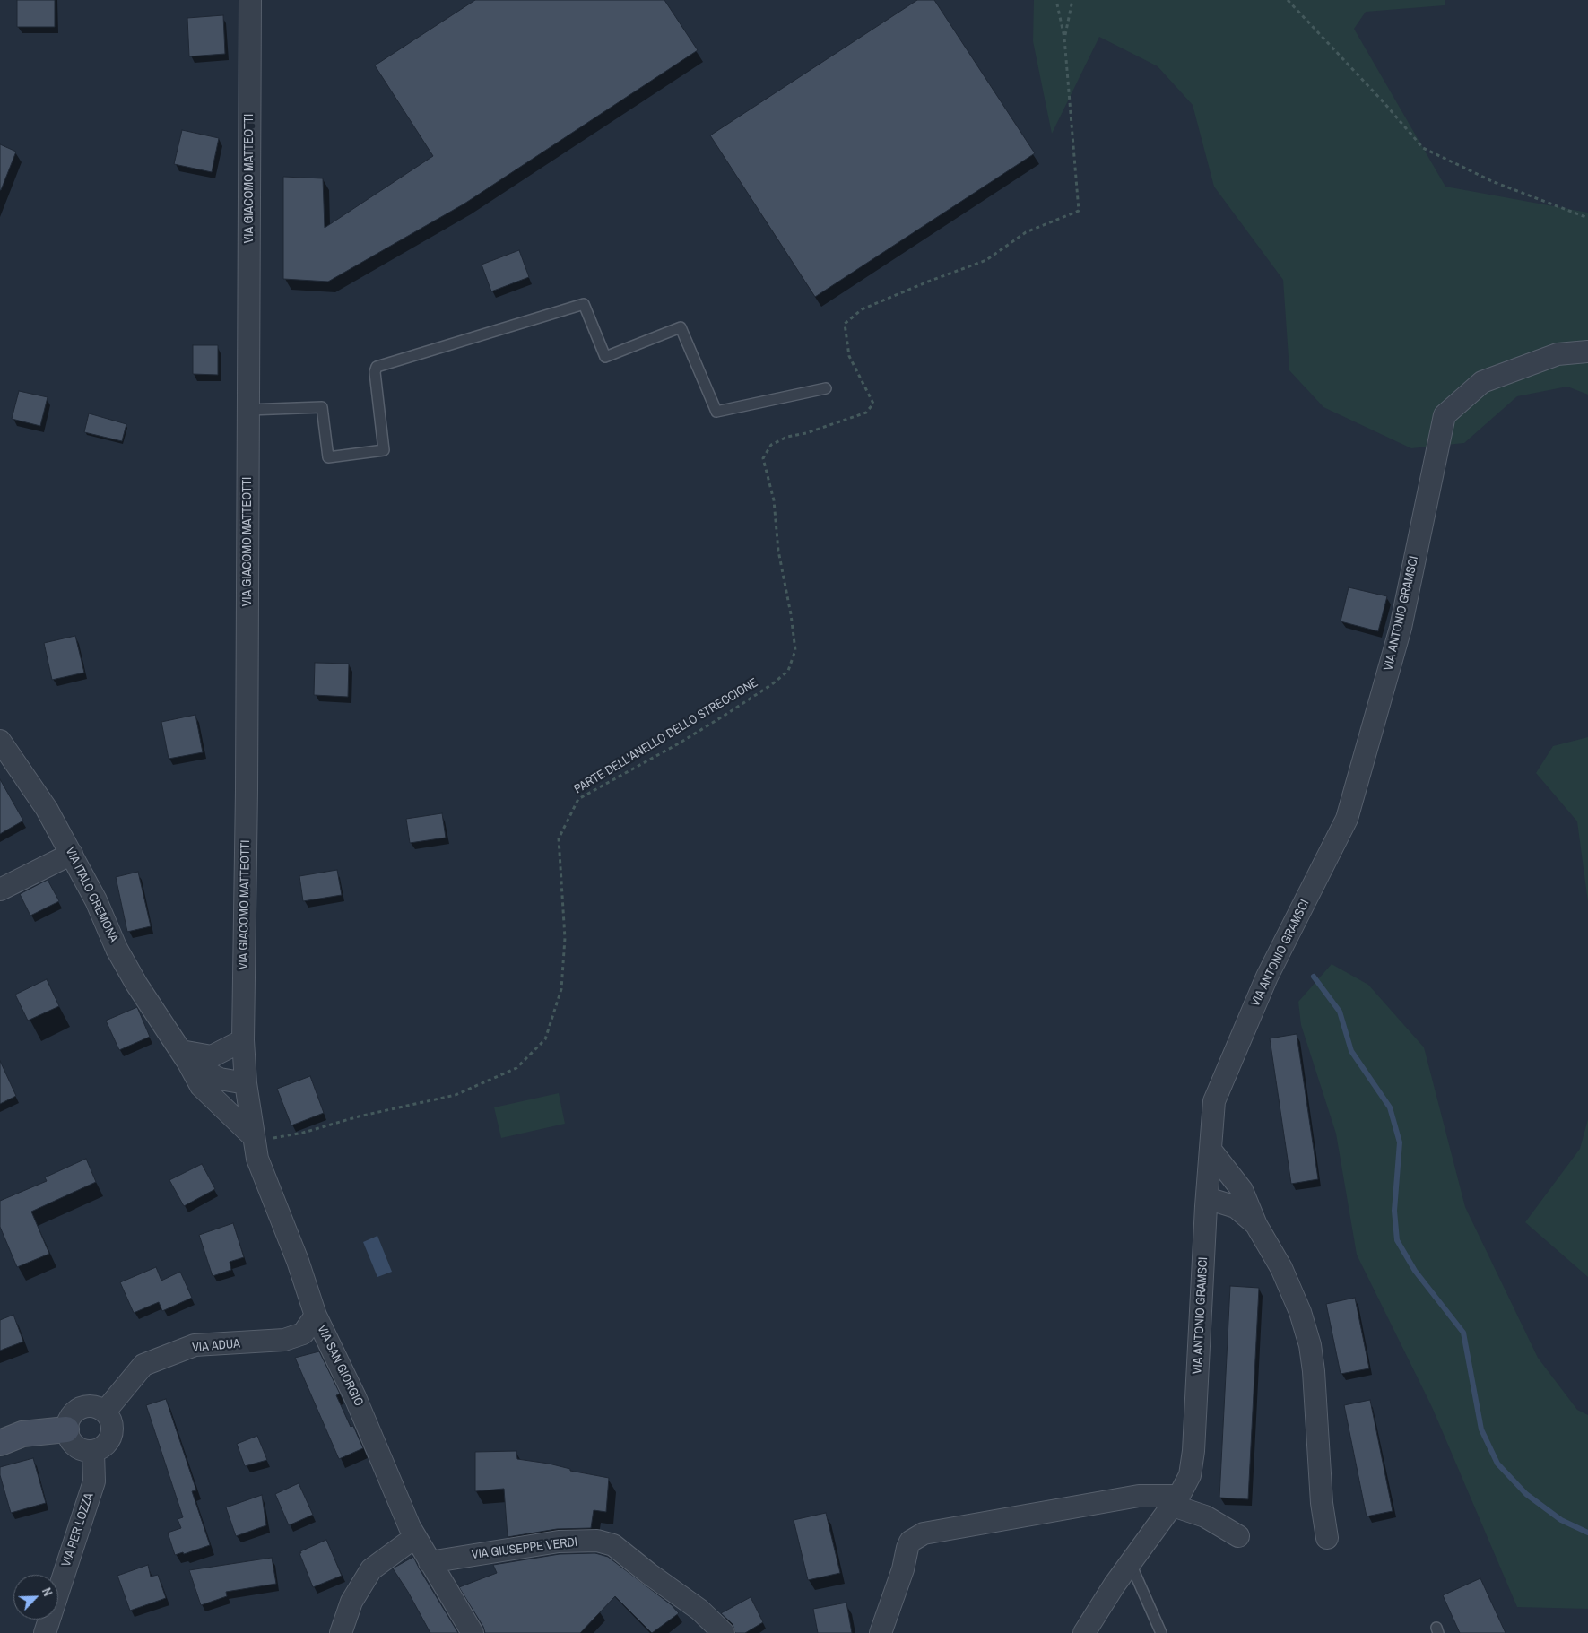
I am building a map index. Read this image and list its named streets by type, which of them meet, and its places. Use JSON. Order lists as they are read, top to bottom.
{
  "streets": {
    "street": [
      "VIA GIACOMO MATTEOTTI",
      "VIA ANTONIO GRAMSCI",
      "VIA ITALO CREMONA",
      "VIA ADUA",
      "VIA SAN GIORGIO",
      "VIA PER LOZZA",
      "VIA GIUSEPPE VERDI"
    ],
    "path": ["PARTE DELL'ANELLO DELLO STRECCIONE"]
  },
  "crossings": [
    ["VIA GIACOMO MATTEOTTI", "VIA SAN GIORGIO"],
    ["PARTE DELL'ANELLO DELLO STRECCIONE", "VIA ITALO CREMONA"],
    ["PARTE DELL'ANELLO DELLO STRECCIONE", "VIA SAN GIORGIO"],
    ["VIA ITALO CREMONA", "VIA SAN GIORGIO"],
    ["VIA ADUA", "VIA SAN GIORGIO"],
    ["VIA ADUA", "VIA PER LOZZA"],
    ["VIA SAN GIORGIO", "VIA GIUSEPPE VERDI"]
  ],
  "north": "top right"
}
